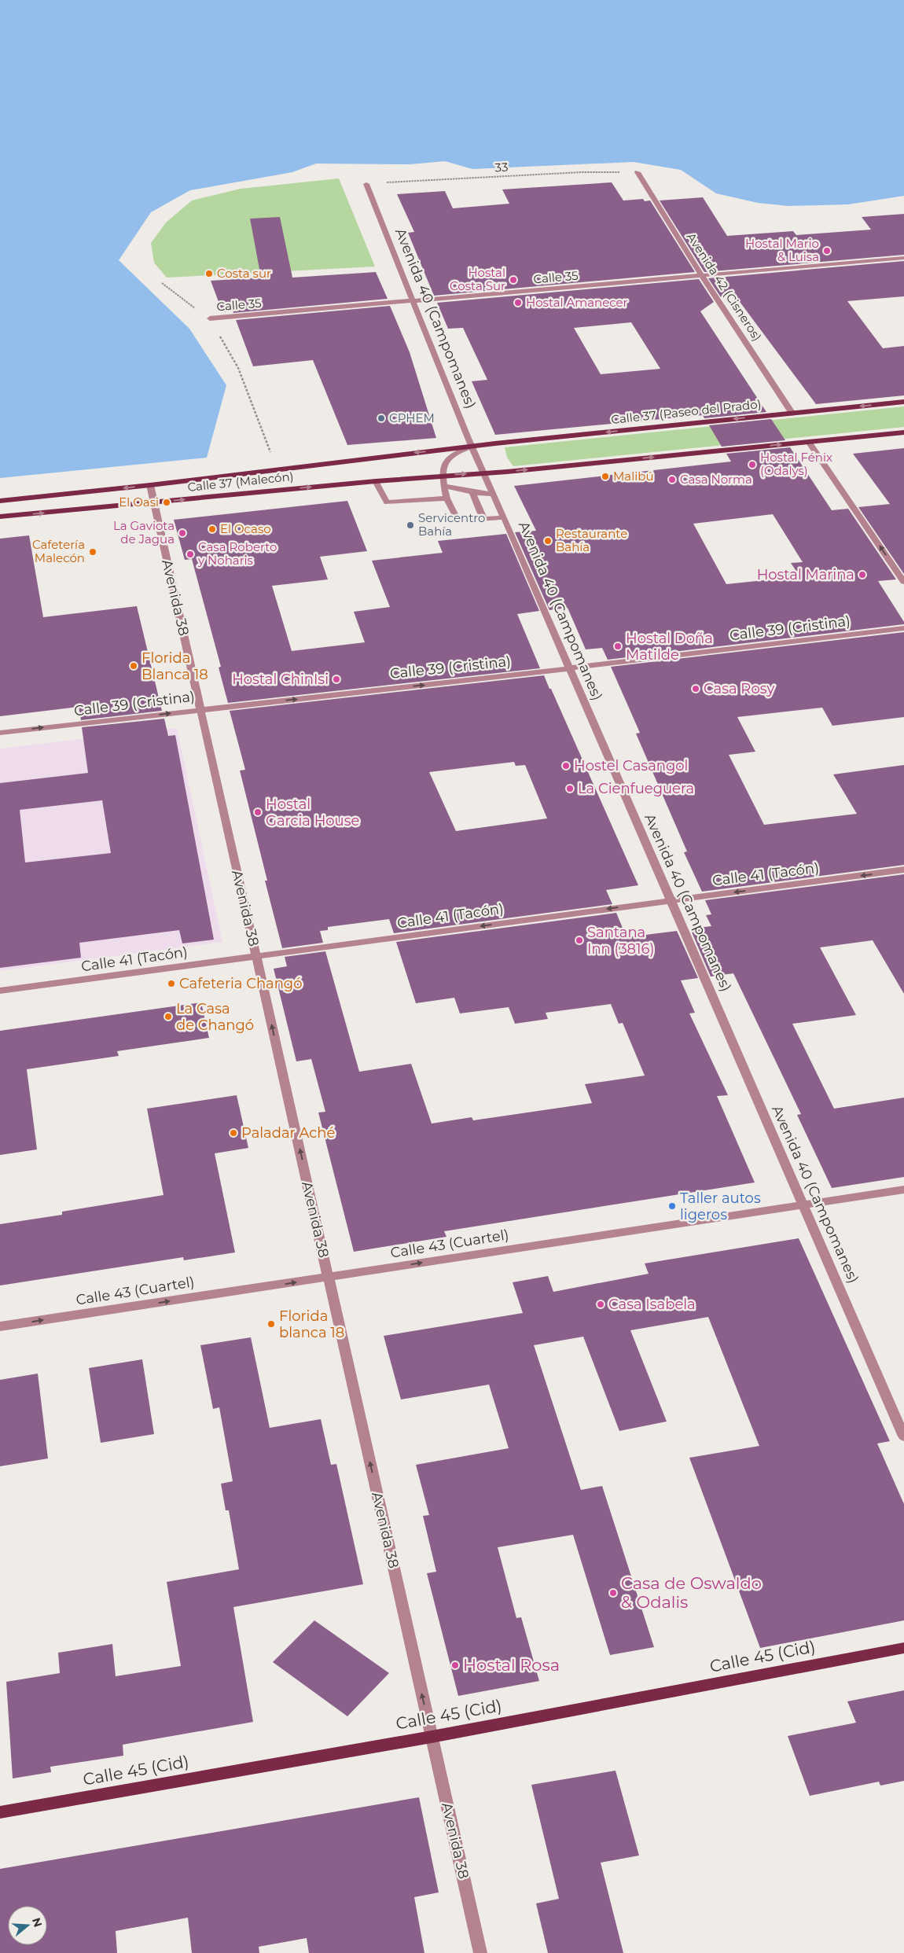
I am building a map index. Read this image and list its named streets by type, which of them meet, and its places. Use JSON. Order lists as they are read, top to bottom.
{
  "streets": {
    "main road": ["Calle 37 (Paseo del Prado)", "Calle 37 (Malecón)", "Calle 45 (Cid)"],
    "street": [
      "Calle 35",
      "Avenida 42 (Cisneros)",
      "Avenida 40 (Campomanes)",
      "Avenida 38",
      "Calle 39 (Cristina)",
      "Calle 41 (Tacón)",
      "Calle 43 (Cuartel)"
    ],
    "path": ["33"]
  },
  "crossings": [
    ["33", "Avenida 42 (Cisneros)"],
    ["33", "Avenida 40 (Campomanes)"],
    ["Calle 35", "Avenida 42 (Cisneros)"],
    ["Calle 35", "Avenida 40 (Campomanes)"],
    ["Avenida 42 (Cisneros)", "Calle 37 (Paseo del Prado)"],
    ["Avenida 40 (Campomanes)", "Calle 37 (Paseo del Prado)"],
    ["Avenida 40 (Campomanes)", "Calle 37 (Malecón)"],
    ["Avenida 40 (Campomanes)", "Calle 39 (Cristina)"],
    ["Avenida 40 (Campomanes)", "Calle 41 (Tacón)"],
    ["Avenida 40 (Campomanes)", "Calle 43 (Cuartel)"],
    ["Calle 37 (Paseo del Prado)", "Calle 37 (Malecón)"],
    ["Calle 37 (Malecón)", "Avenida 38"],
    ["Avenida 38", "Calle 39 (Cristina)"],
    ["Avenida 38", "Calle 41 (Tacón)"],
    ["Avenida 38", "Calle 43 (Cuartel)"],
    ["Avenida 38", "Calle 45 (Cid)"]
  ],
  "one_way": [
    "Avenida 38",
    "Calle 39 (Cristina)",
    "Calle 41 (Tacón)",
    "Calle 43 (Cuartel)"
  ],
  "places": [
    "Hostal Mario & Luisa",
    "Costa sur",
    "Hostal Costa Sur",
    "Hostal Amanecer",
    "CPHEM",
    "Hostal Fénix (Odalys)",
    "Malibú",
    "Casa Norma",
    "El Oasi",
    "Servicentro Bahía",
    "El Ocaso",
    "La Gaviota de Jagua",
    "Restaurante Bahía",
    "Cafetería Malecón",
    "Casa Roberto y Noharis",
    "Hostal Marina",
    "Hostal Doña Matilde",
    "Florida Blanca 18",
    "Hostal ChinIsi",
    "Casa Rosy",
    "Hostel Casangol",
    "La Cienfueguera",
    "Hostal Garcia House",
    "Santana Inn (3816)",
    "Cafeteria Changó",
    "La Casa de Changó",
    "Paladar Aché",
    "Taller autos ligeros",
    "Casa Isabela",
    "Florida blanca 18",
    "Casa de Oswaldo & Odalis",
    "Hostal Rosa"
  ],
  "north": "right"
}
